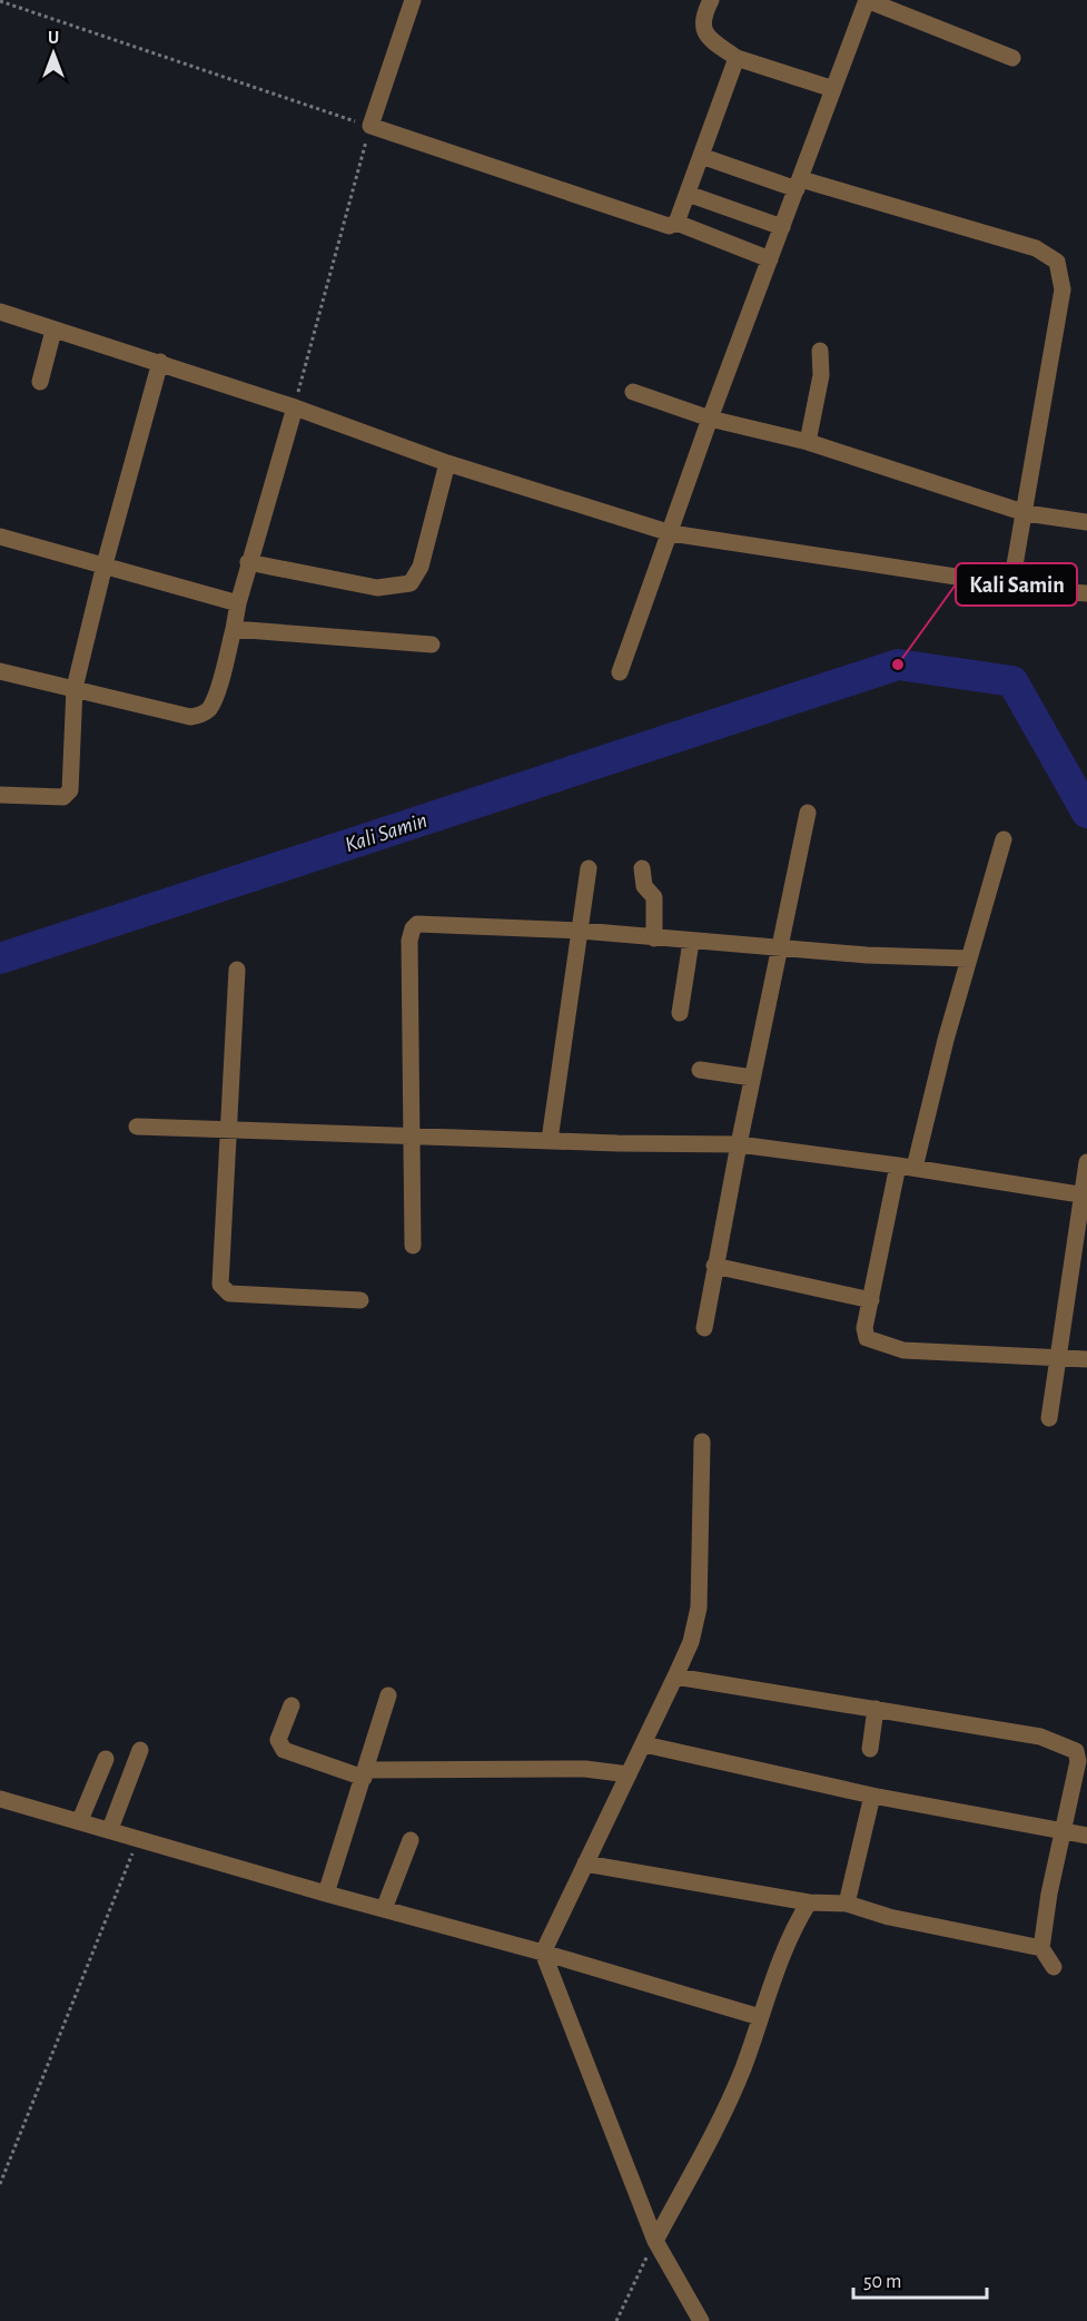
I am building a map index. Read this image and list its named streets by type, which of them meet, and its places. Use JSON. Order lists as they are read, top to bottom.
{
  "water": ["Kali Samin"],
  "places": ["Kali Samin"],
  "scale_bar": "50 m",
  "north": "top"
}
